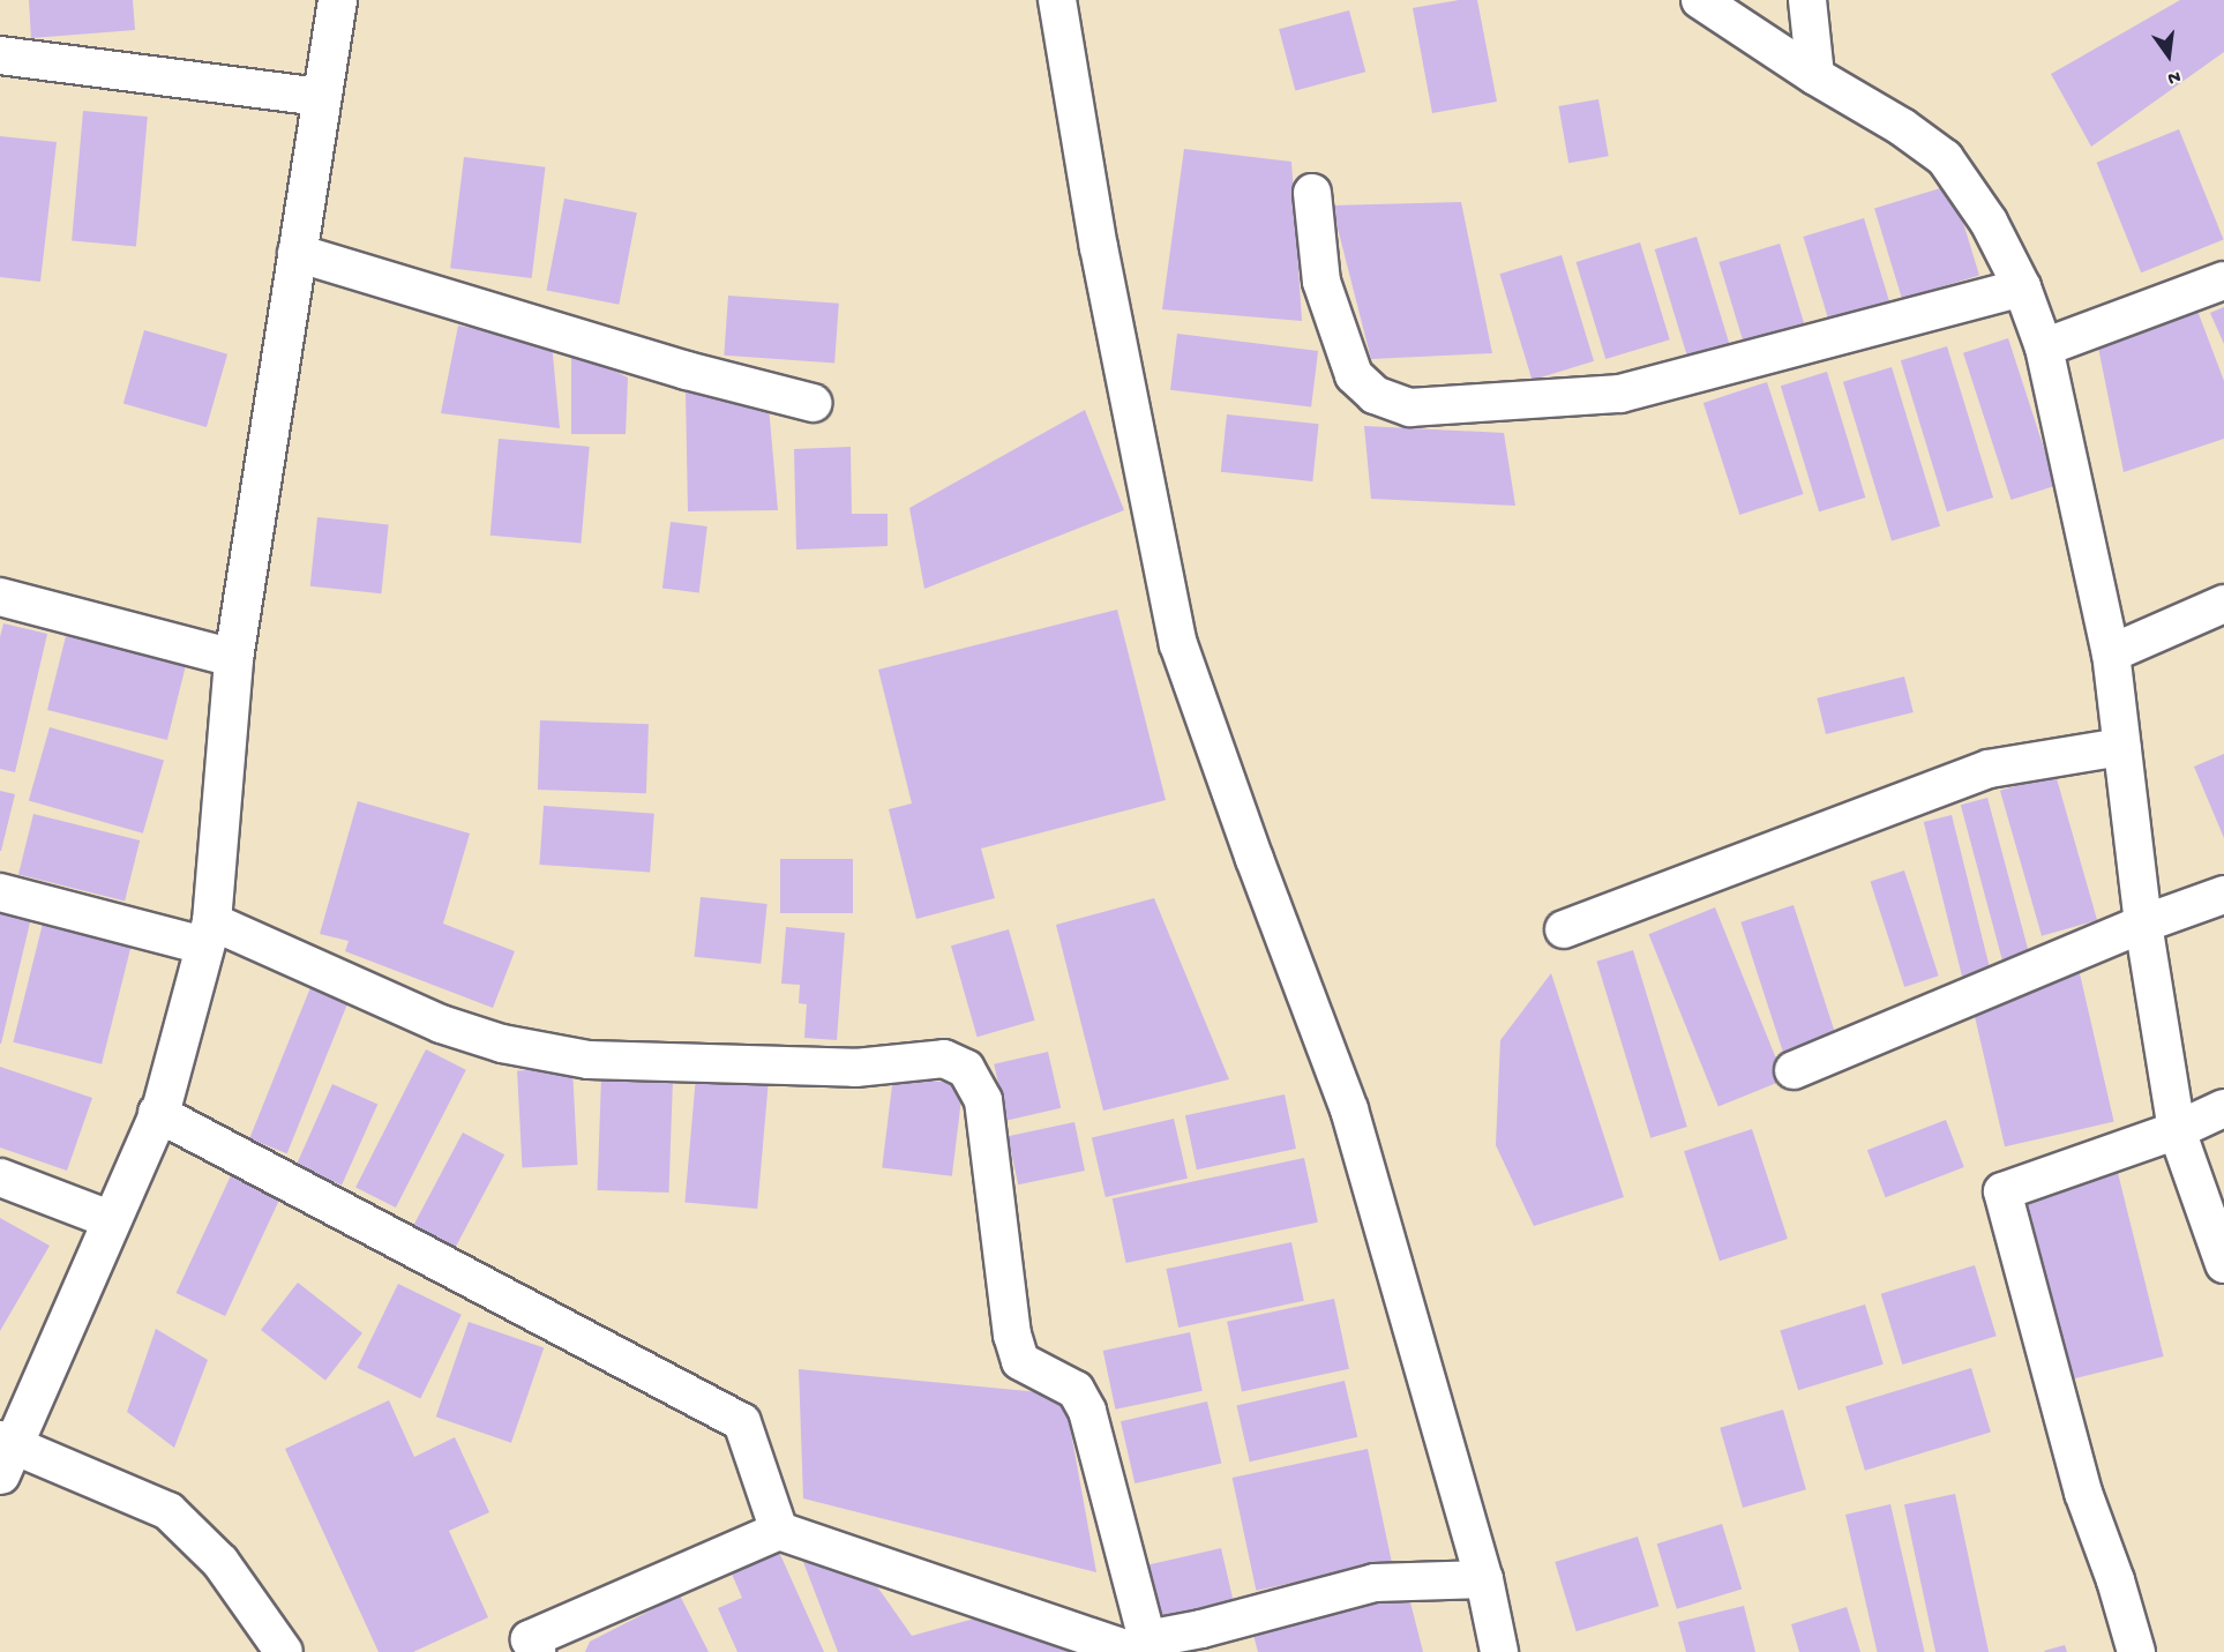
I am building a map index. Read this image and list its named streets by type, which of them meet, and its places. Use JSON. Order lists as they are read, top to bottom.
{
  "north": "bottom"
}
